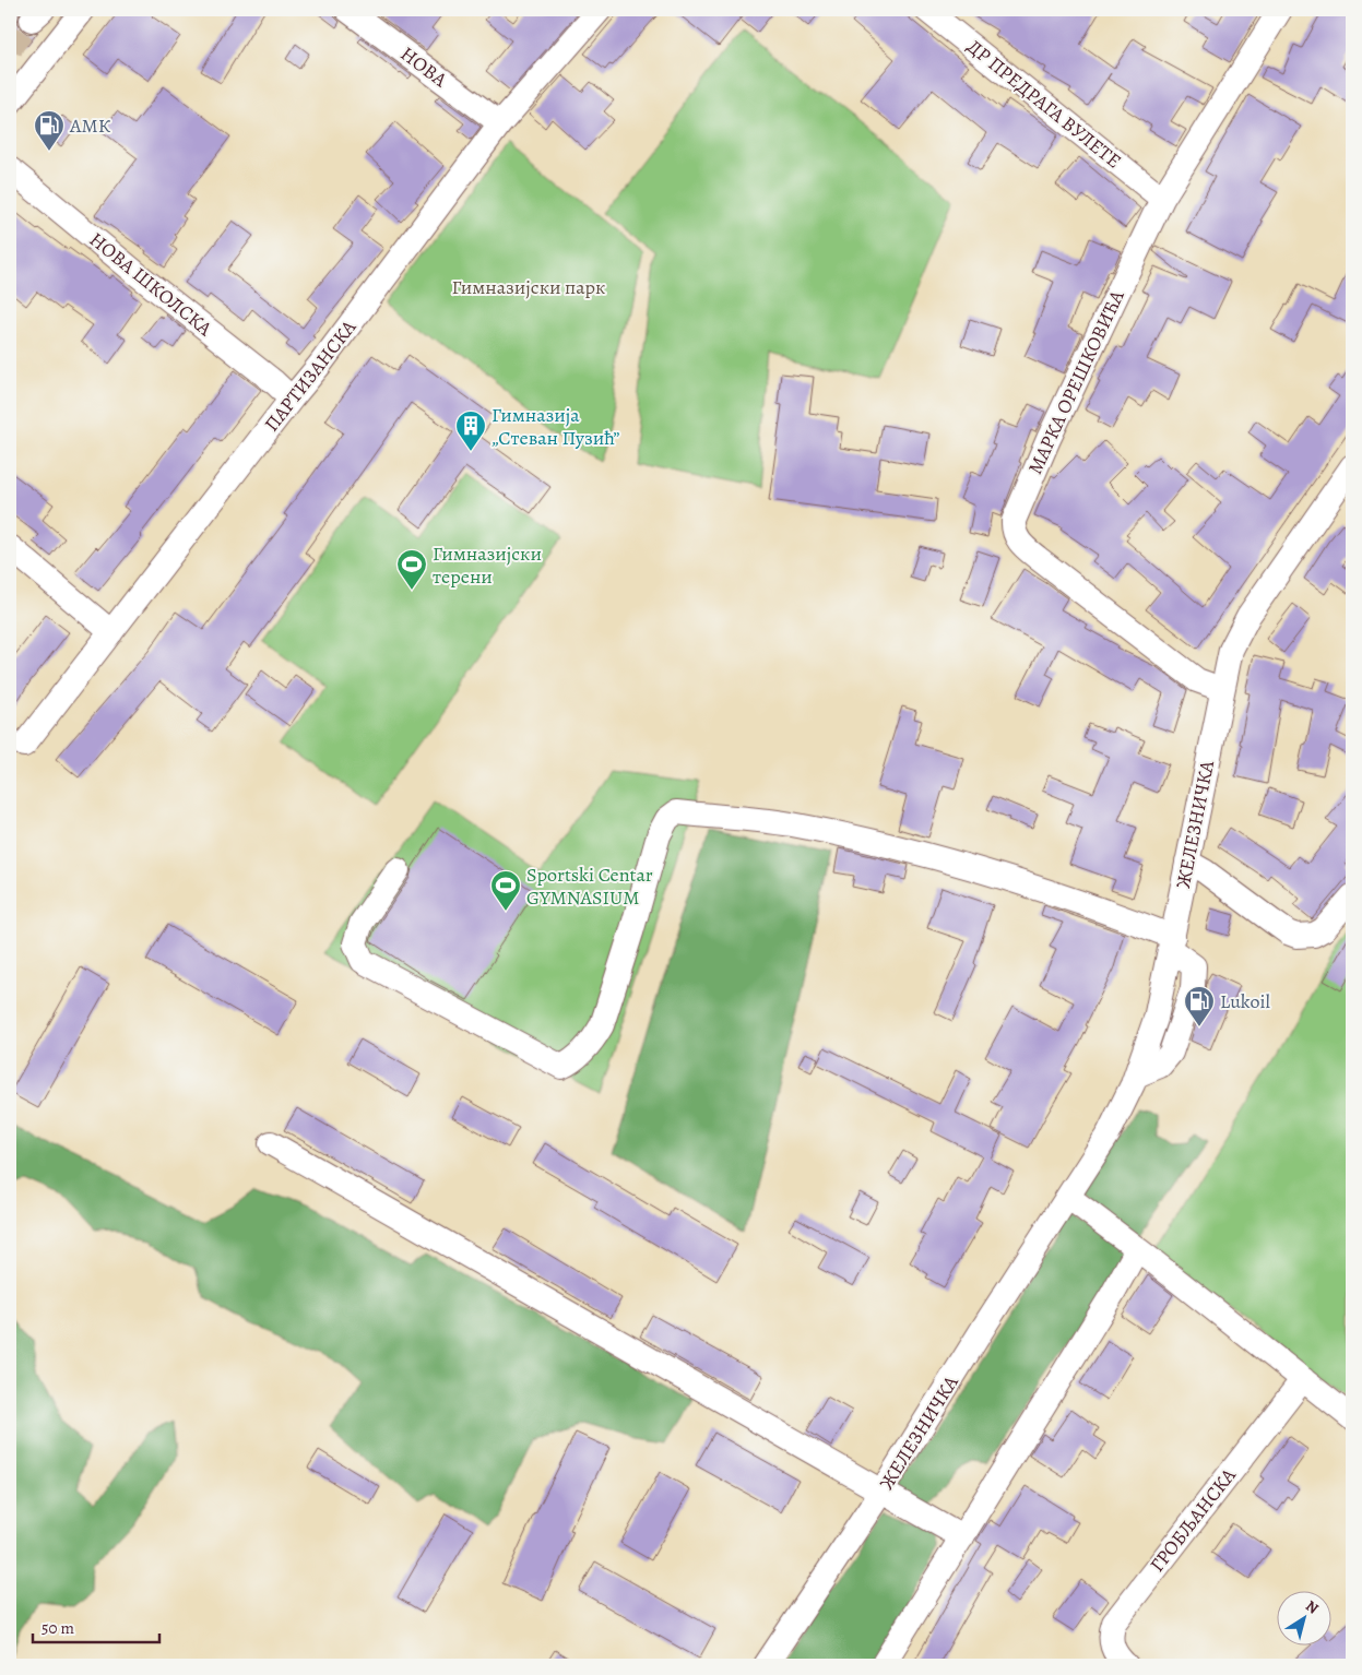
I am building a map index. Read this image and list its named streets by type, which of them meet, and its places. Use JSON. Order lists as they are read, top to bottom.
{
  "streets": {
    "street": [
      "НОВА",
      "ДР ПРЕДРАГА ВУЛЕТЕ",
      "НОВА ШКОЛСКА",
      "ПАРТИЗАНСКА",
      "МАРКА ОРЕШКОВИЋА",
      "ЖЕЛЕЗНИЧКА",
      "ГРОБЉАНСКА"
    ]
  },
  "crossings": [
    ["НОВА", "ПАРТИЗАНСКА"],
    ["ДР ПРЕДРАГА ВУЛЕТЕ", "МАРКА ОРЕШКОВИЋА"],
    ["НОВА ШКОЛСКА", "ПАРТИЗАНСКА"],
    ["МАРКА ОРЕШКОВИЋА", "ЖЕЛЕЗНИЧКА"]
  ],
  "parks": ["Гимназијски парк"],
  "places": {
    "fuel station": ["АМК", "Lukoil"],
    "building": ["Гимназија „Стеван Пузић”"],
    "sports": ["Гимназијски терени", "Sportski Centar GYMNASIUM"]
  },
  "scale_bar": "50 m",
  "north": "top right"
}
